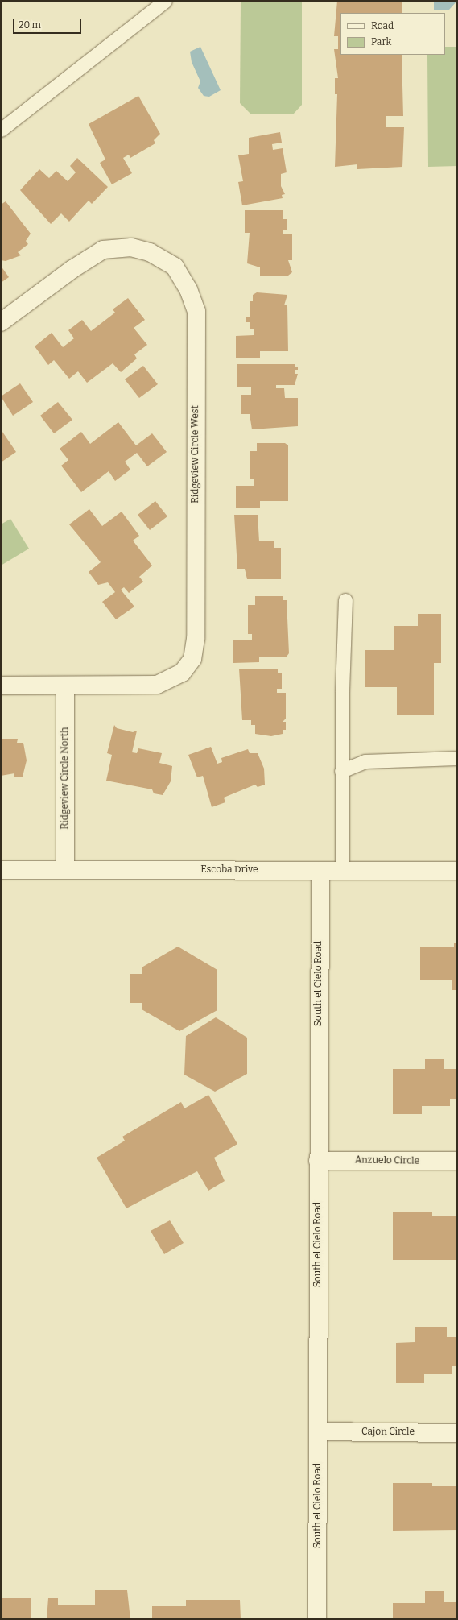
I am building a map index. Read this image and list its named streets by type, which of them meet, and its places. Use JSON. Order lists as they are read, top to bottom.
{
  "streets": {
    "street": [
      "Ridgeview Circle West",
      "Ridgeview Circle North",
      "Escoba Drive",
      "South el Cielo Road",
      "Anzuelo Circle",
      "Cajon Circle"
    ]
  },
  "crossings": [
    ["Ridgeview Circle West", "Ridgeview Circle North"],
    ["Ridgeview Circle North", "Escoba Drive"],
    ["Escoba Drive", "South el Cielo Road"],
    ["South el Cielo Road", "Anzuelo Circle"],
    ["South el Cielo Road", "Cajon Circle"]
  ],
  "legend": ["Road", "Park"],
  "scale_bar": "20 m"
}
